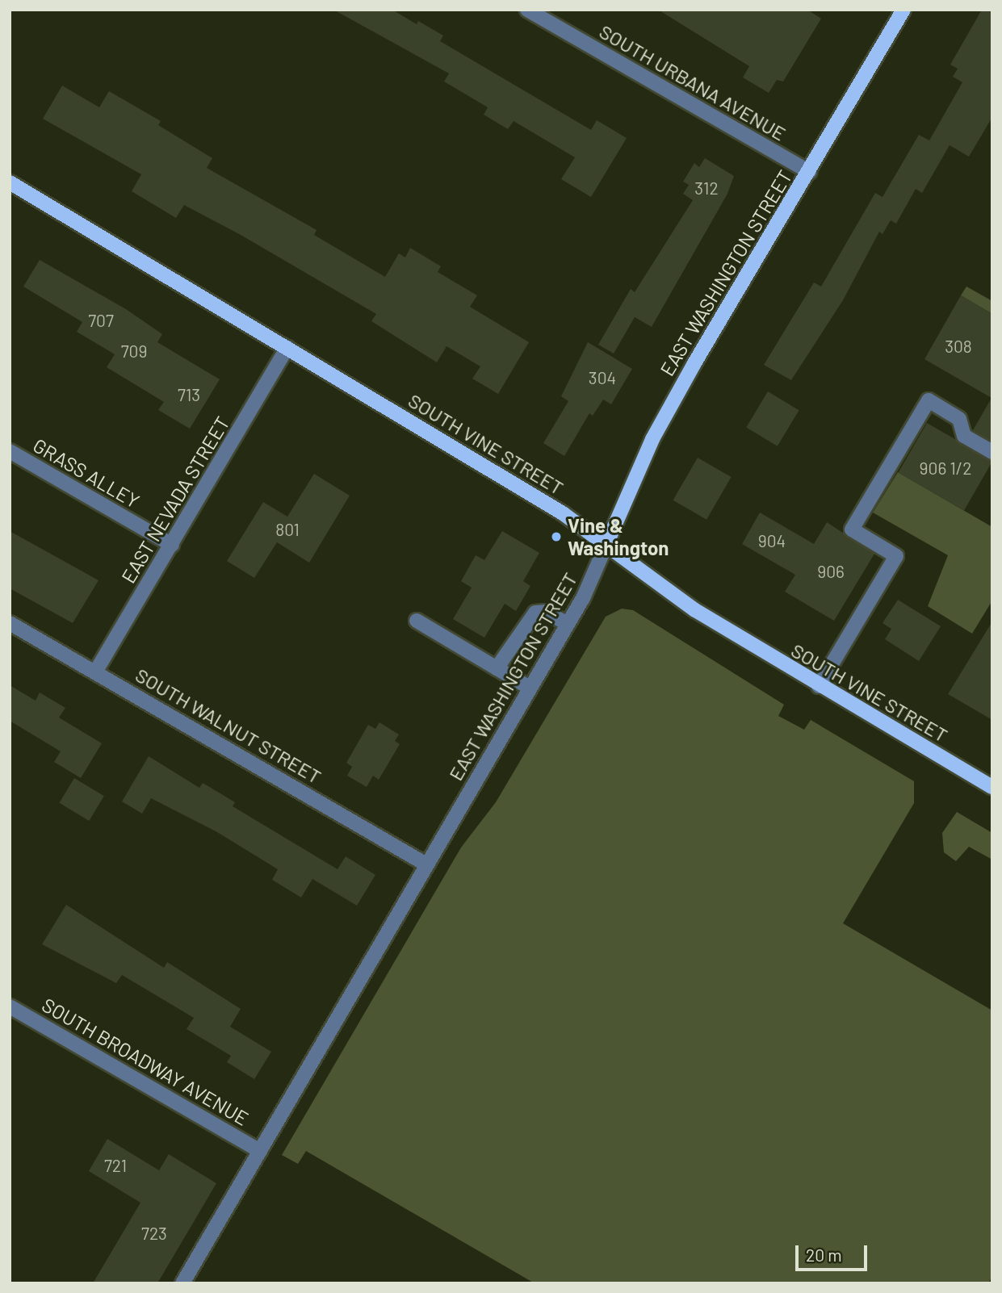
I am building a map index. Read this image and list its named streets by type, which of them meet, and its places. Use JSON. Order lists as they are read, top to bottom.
{
  "streets": {
    "main road": ["EAST WASHINGTON STREET", "SOUTH VINE STREET"],
    "street": [
      "SOUTH URBANA AVENUE",
      "GRASS ALLEY",
      "EAST NEVADA STREET",
      "SOUTH WALNUT STREET",
      "SOUTH BROADWAY AVENUE"
    ]
  },
  "crossings": [
    ["SOUTH URBANA AVENUE", "EAST WASHINGTON STREET"],
    ["EAST WASHINGTON STREET", "SOUTH VINE STREET"],
    ["EAST WASHINGTON STREET", "SOUTH WALNUT STREET"],
    ["EAST WASHINGTON STREET", "SOUTH BROADWAY AVENUE"],
    ["SOUTH VINE STREET", "EAST NEVADA STREET"],
    ["GRASS ALLEY", "EAST NEVADA STREET"],
    ["EAST NEVADA STREET", "SOUTH WALNUT STREET"]
  ],
  "places": ["Vine & Washington"],
  "house_numbers": [
    "312",
    "707",
    "308",
    "709",
    "304",
    "713",
    "906 1/2",
    "801",
    "904",
    "906",
    "721",
    "723"
  ],
  "scale_bar": "20 m"
}
